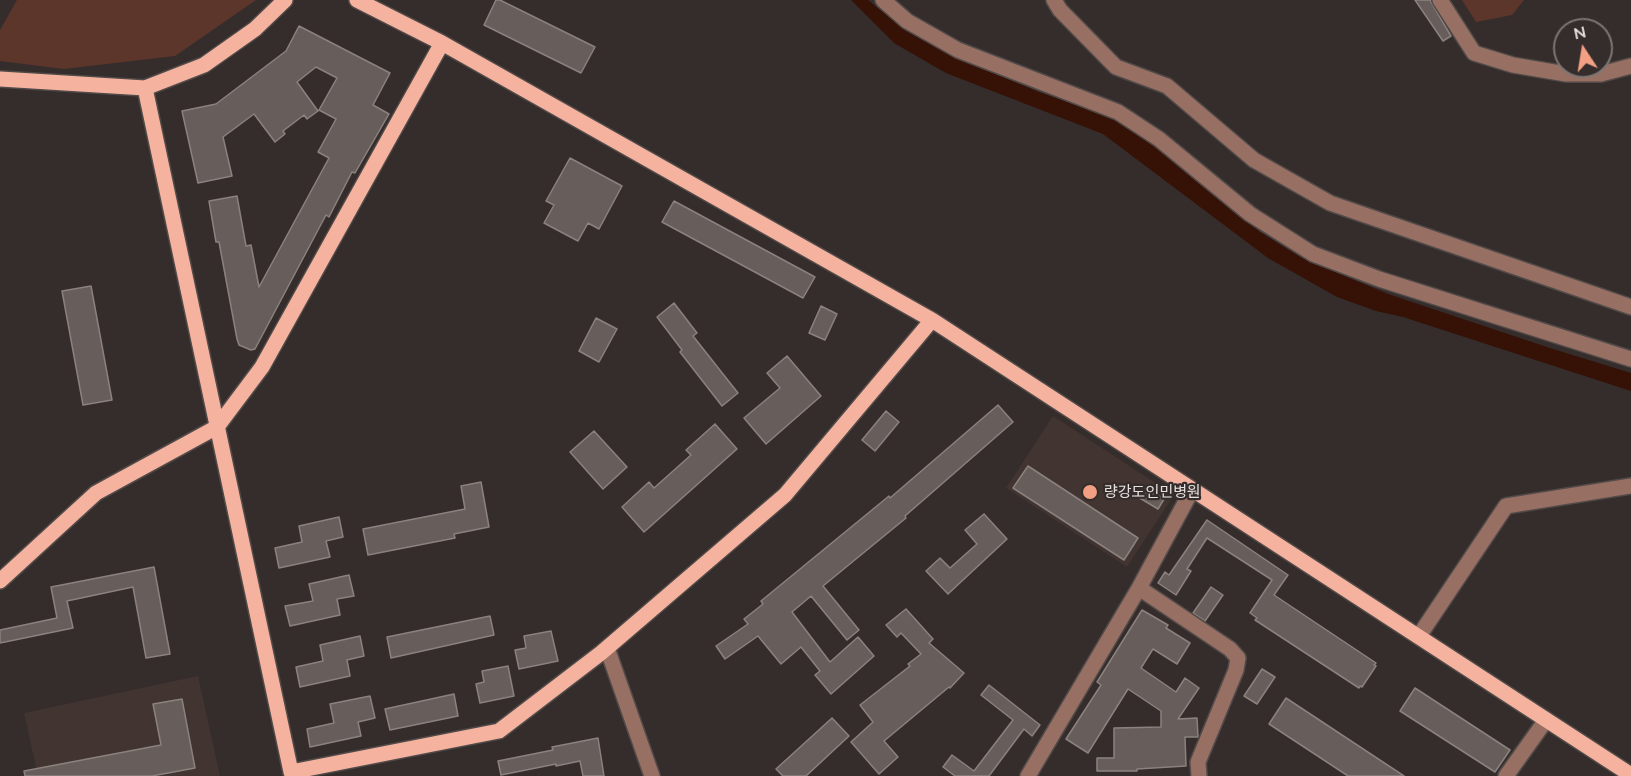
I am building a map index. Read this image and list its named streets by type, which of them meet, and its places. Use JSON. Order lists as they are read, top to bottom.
{
  "places": ["량강도인민병원"],
  "north": "top"
}
